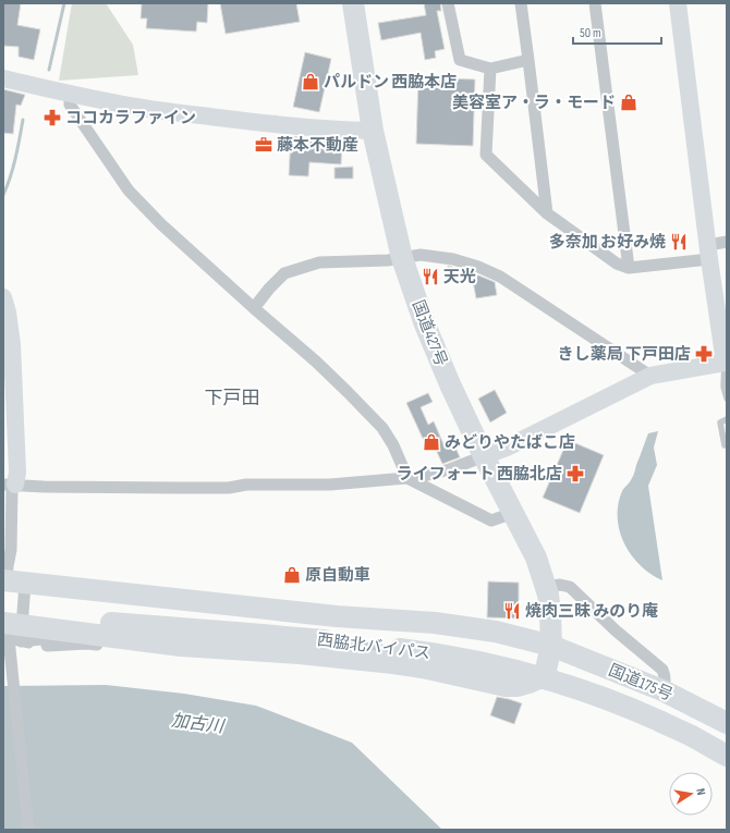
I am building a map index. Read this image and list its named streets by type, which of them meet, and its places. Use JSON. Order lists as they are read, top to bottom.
{
  "streets": {
    "highway": ["国道427号", "西脇北バイパス", "国道175号"]
  },
  "crossings": [
    ["国道427号", "国道175号"]
  ],
  "districts": ["下戸田"],
  "water": ["加古川"],
  "places": {
    "shop": [
      "パルドン 西脇本店",
      "美容室ア・ラ・モード",
      "みどりやたばこ店",
      "原自動車"
    ],
    "pharmacy": ["ココカラファイン", "きし薬局 下戸田店", "ライフォート 西脇北店"],
    "office": ["藤本不動産"],
    "restaurant": ["多奈加 お好み焼", "天光", "焼肉三昧 みのり庵"]
  },
  "scale_bar": "50 m",
  "north": "right"
}
